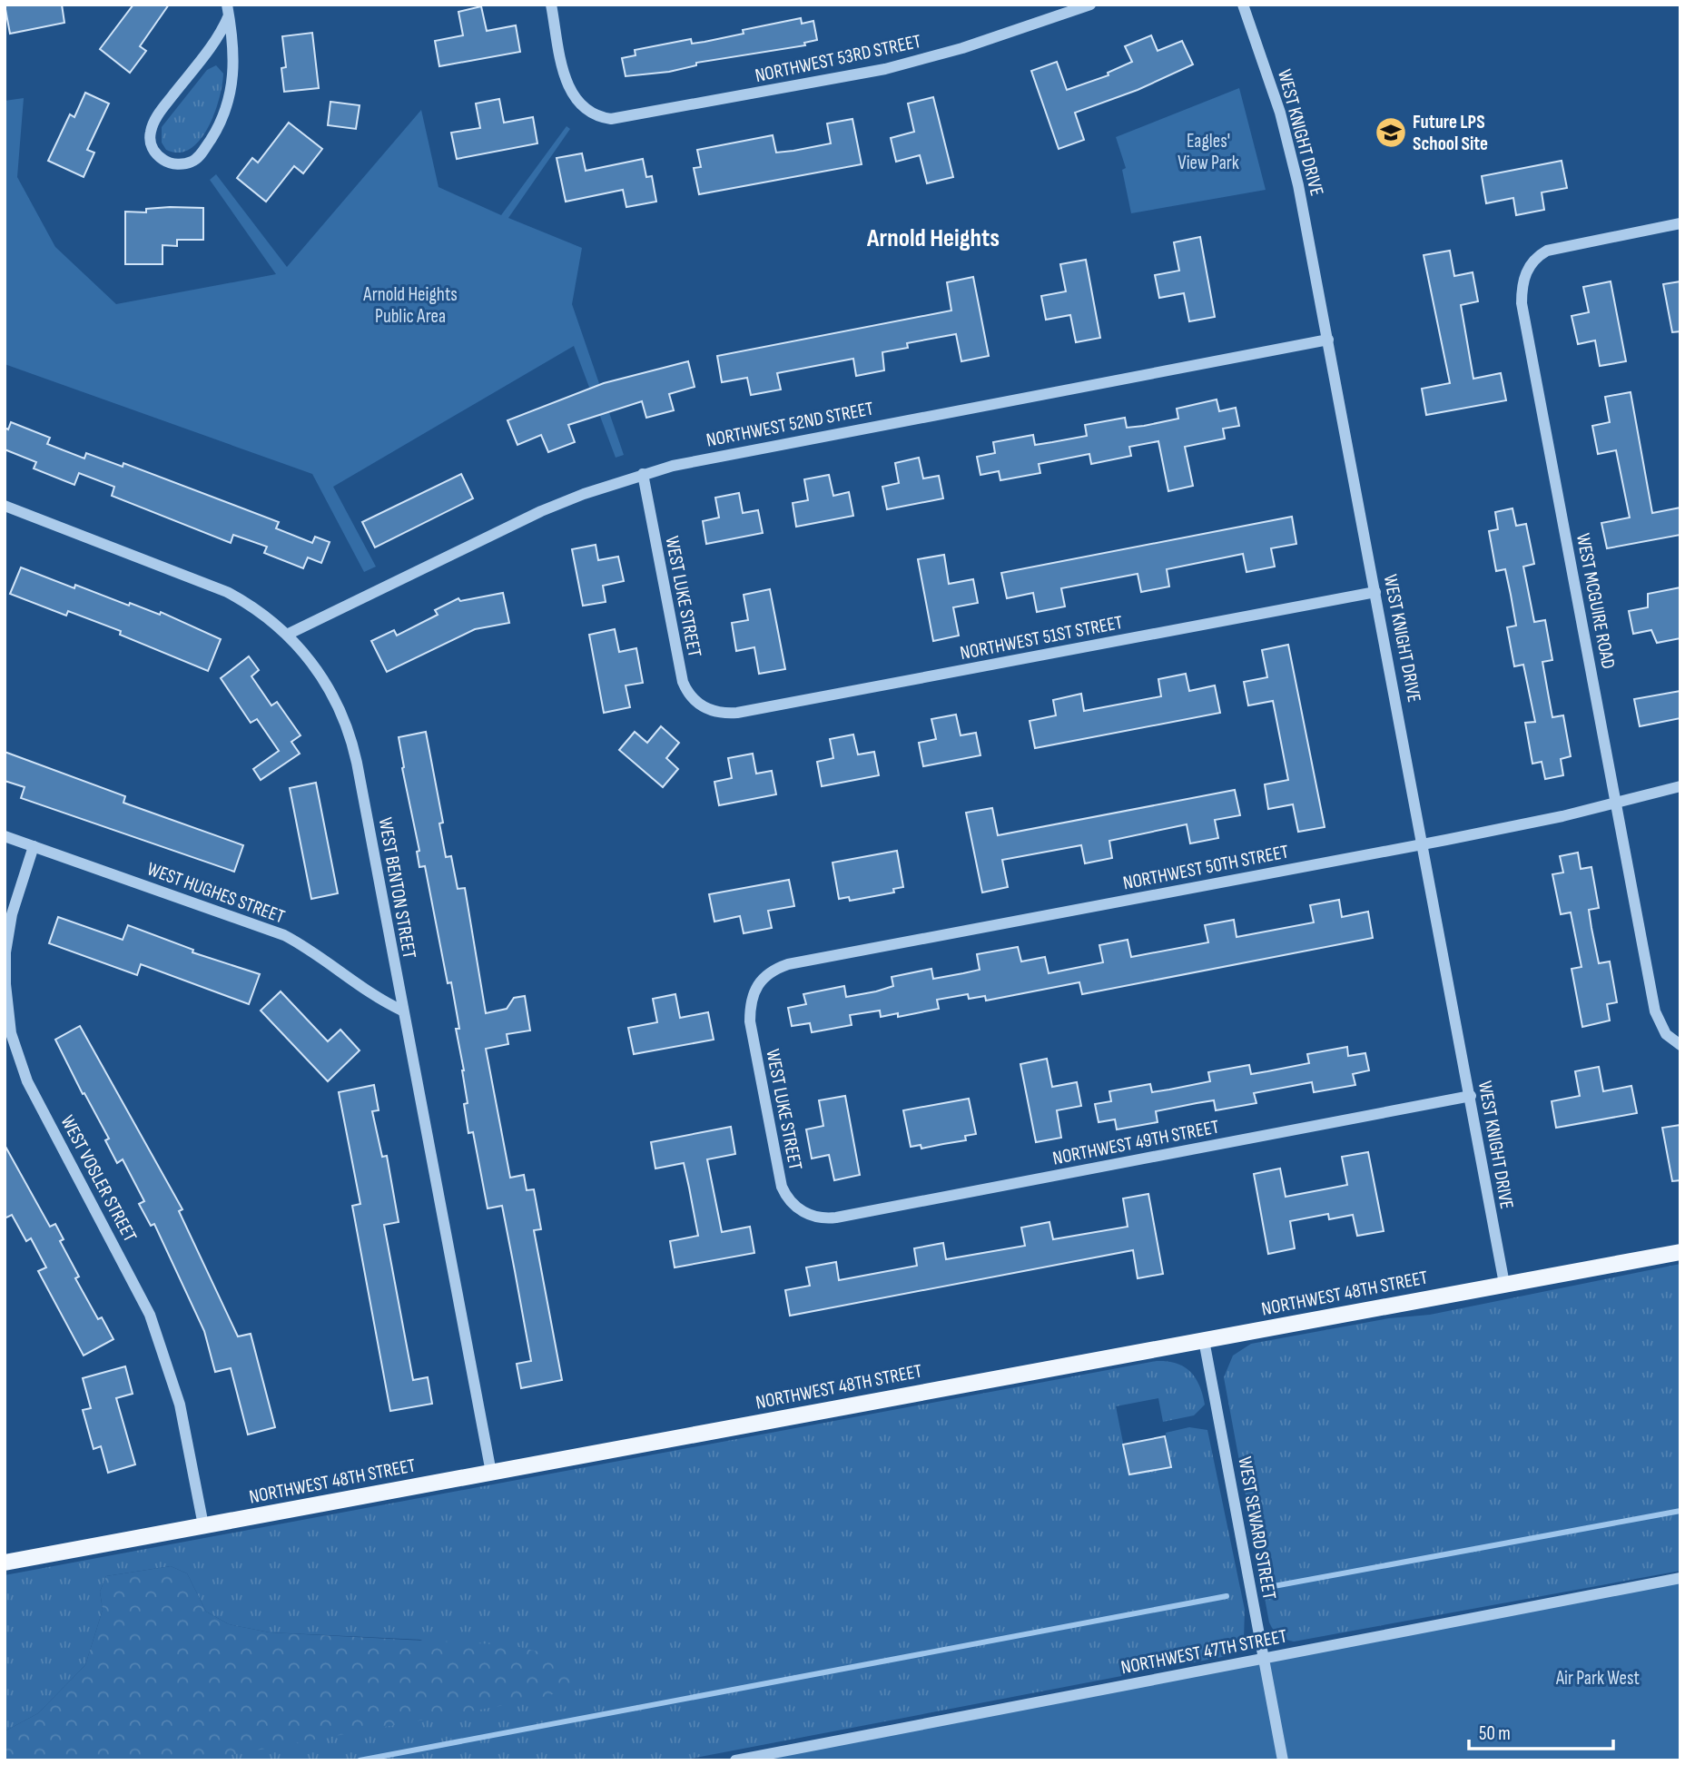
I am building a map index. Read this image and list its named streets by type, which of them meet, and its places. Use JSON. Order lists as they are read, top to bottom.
{
  "streets": {
    "main road": ["NORTHWEST 48TH STREET"],
    "street": [
      "NORTHWEST 53RD STREET",
      "WEST KNIGHT DRIVE",
      "NORTHWEST 52ND STREET",
      "WEST LUKE STREET",
      "WEST MCGUIRE ROAD",
      "NORTHWEST 51ST STREET",
      "NORTHWEST 50TH STREET",
      "WEST BENTON STREET",
      "WEST HUGHES STREET",
      "NORTHWEST 49TH STREET",
      "WEST VOSLER STREET",
      "WEST SEWARD STREET",
      "NORTHWEST 47TH STREET"
    ]
  },
  "crossings": [
    ["WEST KNIGHT DRIVE", "NORTHWEST 52ND STREET"],
    ["WEST KNIGHT DRIVE", "NORTHWEST 51ST STREET"],
    ["WEST KNIGHT DRIVE", "NORTHWEST 50TH STREET"],
    ["WEST KNIGHT DRIVE", "NORTHWEST 49TH STREET"],
    ["WEST KNIGHT DRIVE", "NORTHWEST 48TH STREET"],
    ["NORTHWEST 52ND STREET", "WEST LUKE STREET"],
    ["NORTHWEST 52ND STREET", "WEST BENTON STREET"],
    ["WEST LUKE STREET", "NORTHWEST 51ST STREET"],
    ["WEST LUKE STREET", "NORTHWEST 50TH STREET"],
    ["WEST LUKE STREET", "NORTHWEST 49TH STREET"],
    ["WEST MCGUIRE ROAD", "NORTHWEST 50TH STREET"],
    ["WEST BENTON STREET", "WEST HUGHES STREET"],
    ["WEST BENTON STREET", "NORTHWEST 48TH STREET"],
    ["WEST HUGHES STREET", "WEST VOSLER STREET"],
    ["WEST VOSLER STREET", "NORTHWEST 48TH STREET"],
    ["NORTHWEST 48TH STREET", "WEST SEWARD STREET"],
    ["WEST SEWARD STREET", "NORTHWEST 47TH STREET"]
  ],
  "districts": ["Arnold Heights"],
  "parks": ["Eagles' View Park", "Arnold Heights Public Area", "Air Park West"],
  "places": {
    "school or university": ["Future LPS School Site"]
  },
  "scale_bar": "50 m"
}
